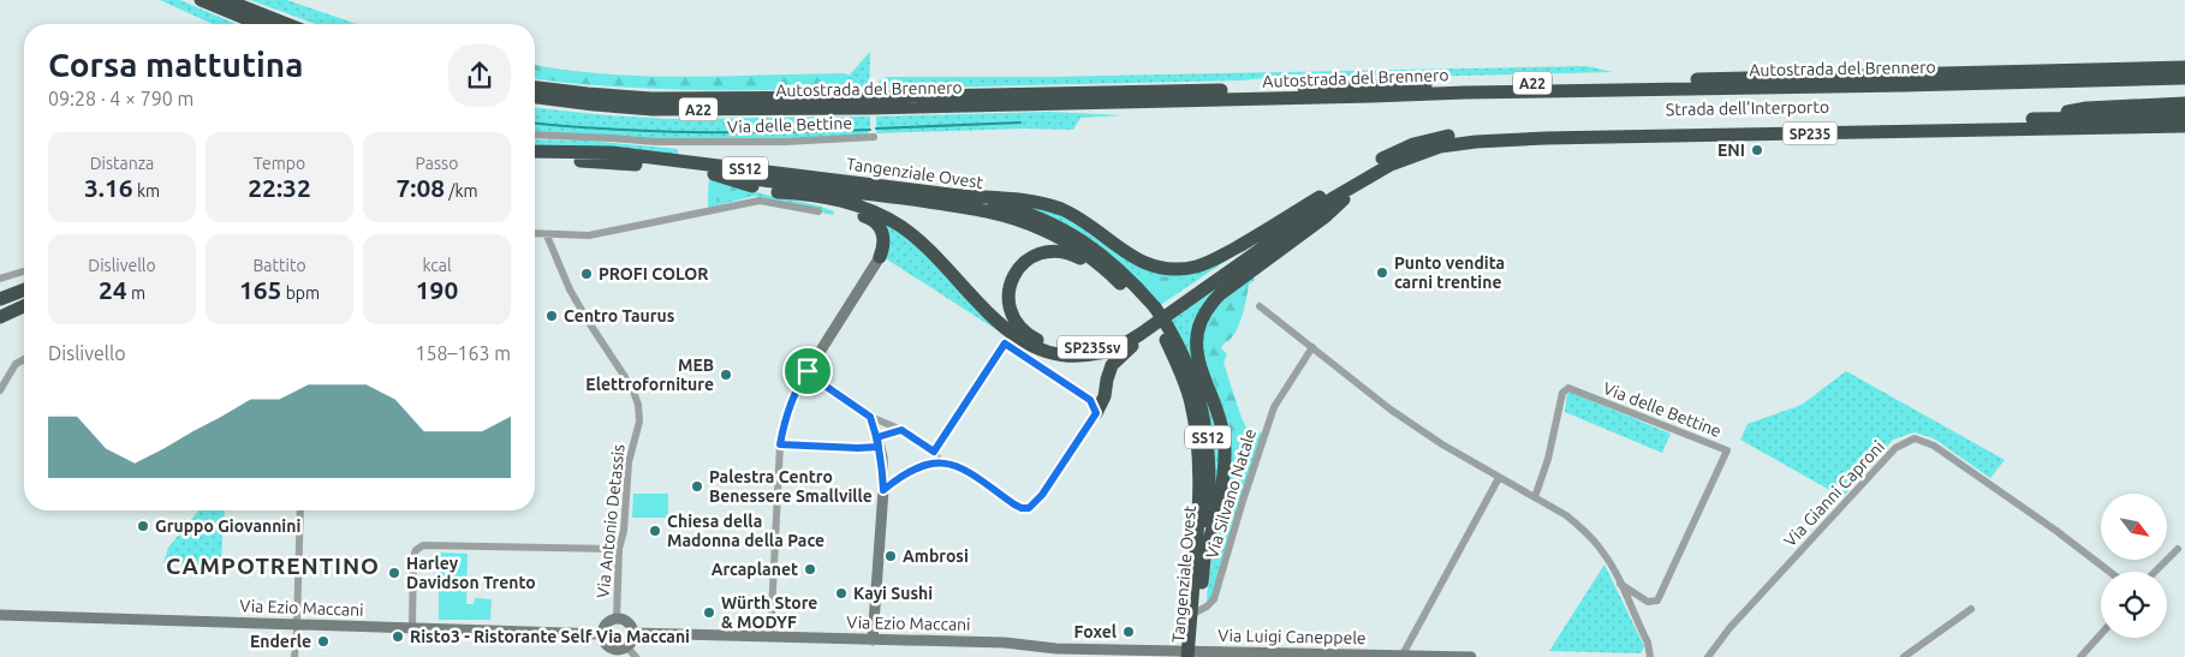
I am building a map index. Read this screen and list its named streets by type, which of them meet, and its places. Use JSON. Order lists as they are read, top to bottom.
{
  "streets": {
    "highway": [
      "Autostrada del Brennero",
      "A22",
      "Strada dell'Interporto",
      "SP235",
      "SS12",
      "Tangenziale Ovest",
      "SP235sv"
    ],
    "street": [
      "Via delle Bettine",
      "Via Silvano Natale",
      "Via Gianni Caproni",
      "Via Antonio Detassis",
      "Via Ezio Maccani",
      "Via Luigi Caneppele"
    ]
  },
  "crossings": [
    ["Strada dell'Interporto", "SP235sv"],
    ["Via delle Bettine", "Via Silvano Natale"],
    ["Tangenziale Ovest", "SP235sv"],
    ["Tangenziale Ovest", "Via Silvano Natale"],
    ["Tangenziale Ovest", "Via Ezio Maccani"],
    ["Tangenziale Ovest", "Via Luigi Caneppele"],
    ["Via Silvano Natale", "Via Ezio Maccani"],
    ["Via Silvano Natale", "Via Luigi Caneppele"],
    ["Via Antonio Detassis", "Via Ezio Maccani"],
    ["Via Ezio Maccani", "Via Luigi Caneppele"]
  ],
  "districts": ["CAMPOTRENTINO"],
  "places": [
    "ENI",
    "Punto vendita carni trentine",
    "PROFI COLOR",
    "Centro Taurus",
    "MEB Elettroforniture",
    "Palestra Centro Benessere Smallville",
    "Gruppo Giovannini",
    "Chiesa della Madonna della Pace",
    "Ambrosi",
    "Arcaplanet",
    "Harley Davidson Trento",
    "Kayi Sushi",
    "Würth Store & MODYF",
    "Foxel",
    "Risto3 - Ristorante Self Via Maccani",
    "Enderle"
  ],
  "north": "bottom right",
  "page": {
    "heading": ["Corsa mattutina", "09:28 · 4 × 790 m"],
    "stats": [
      ["Distanza", "3.16 km"],
      ["Tempo", "22:32"],
      ["Passo", "7:08 /km"],
      ["Dislivello", "24 m"],
      ["Battito", "165 bpm"],
      ["kcal", "190"]
    ],
    "chart": ["Dislivello", "158–163 m"]
  }
}
